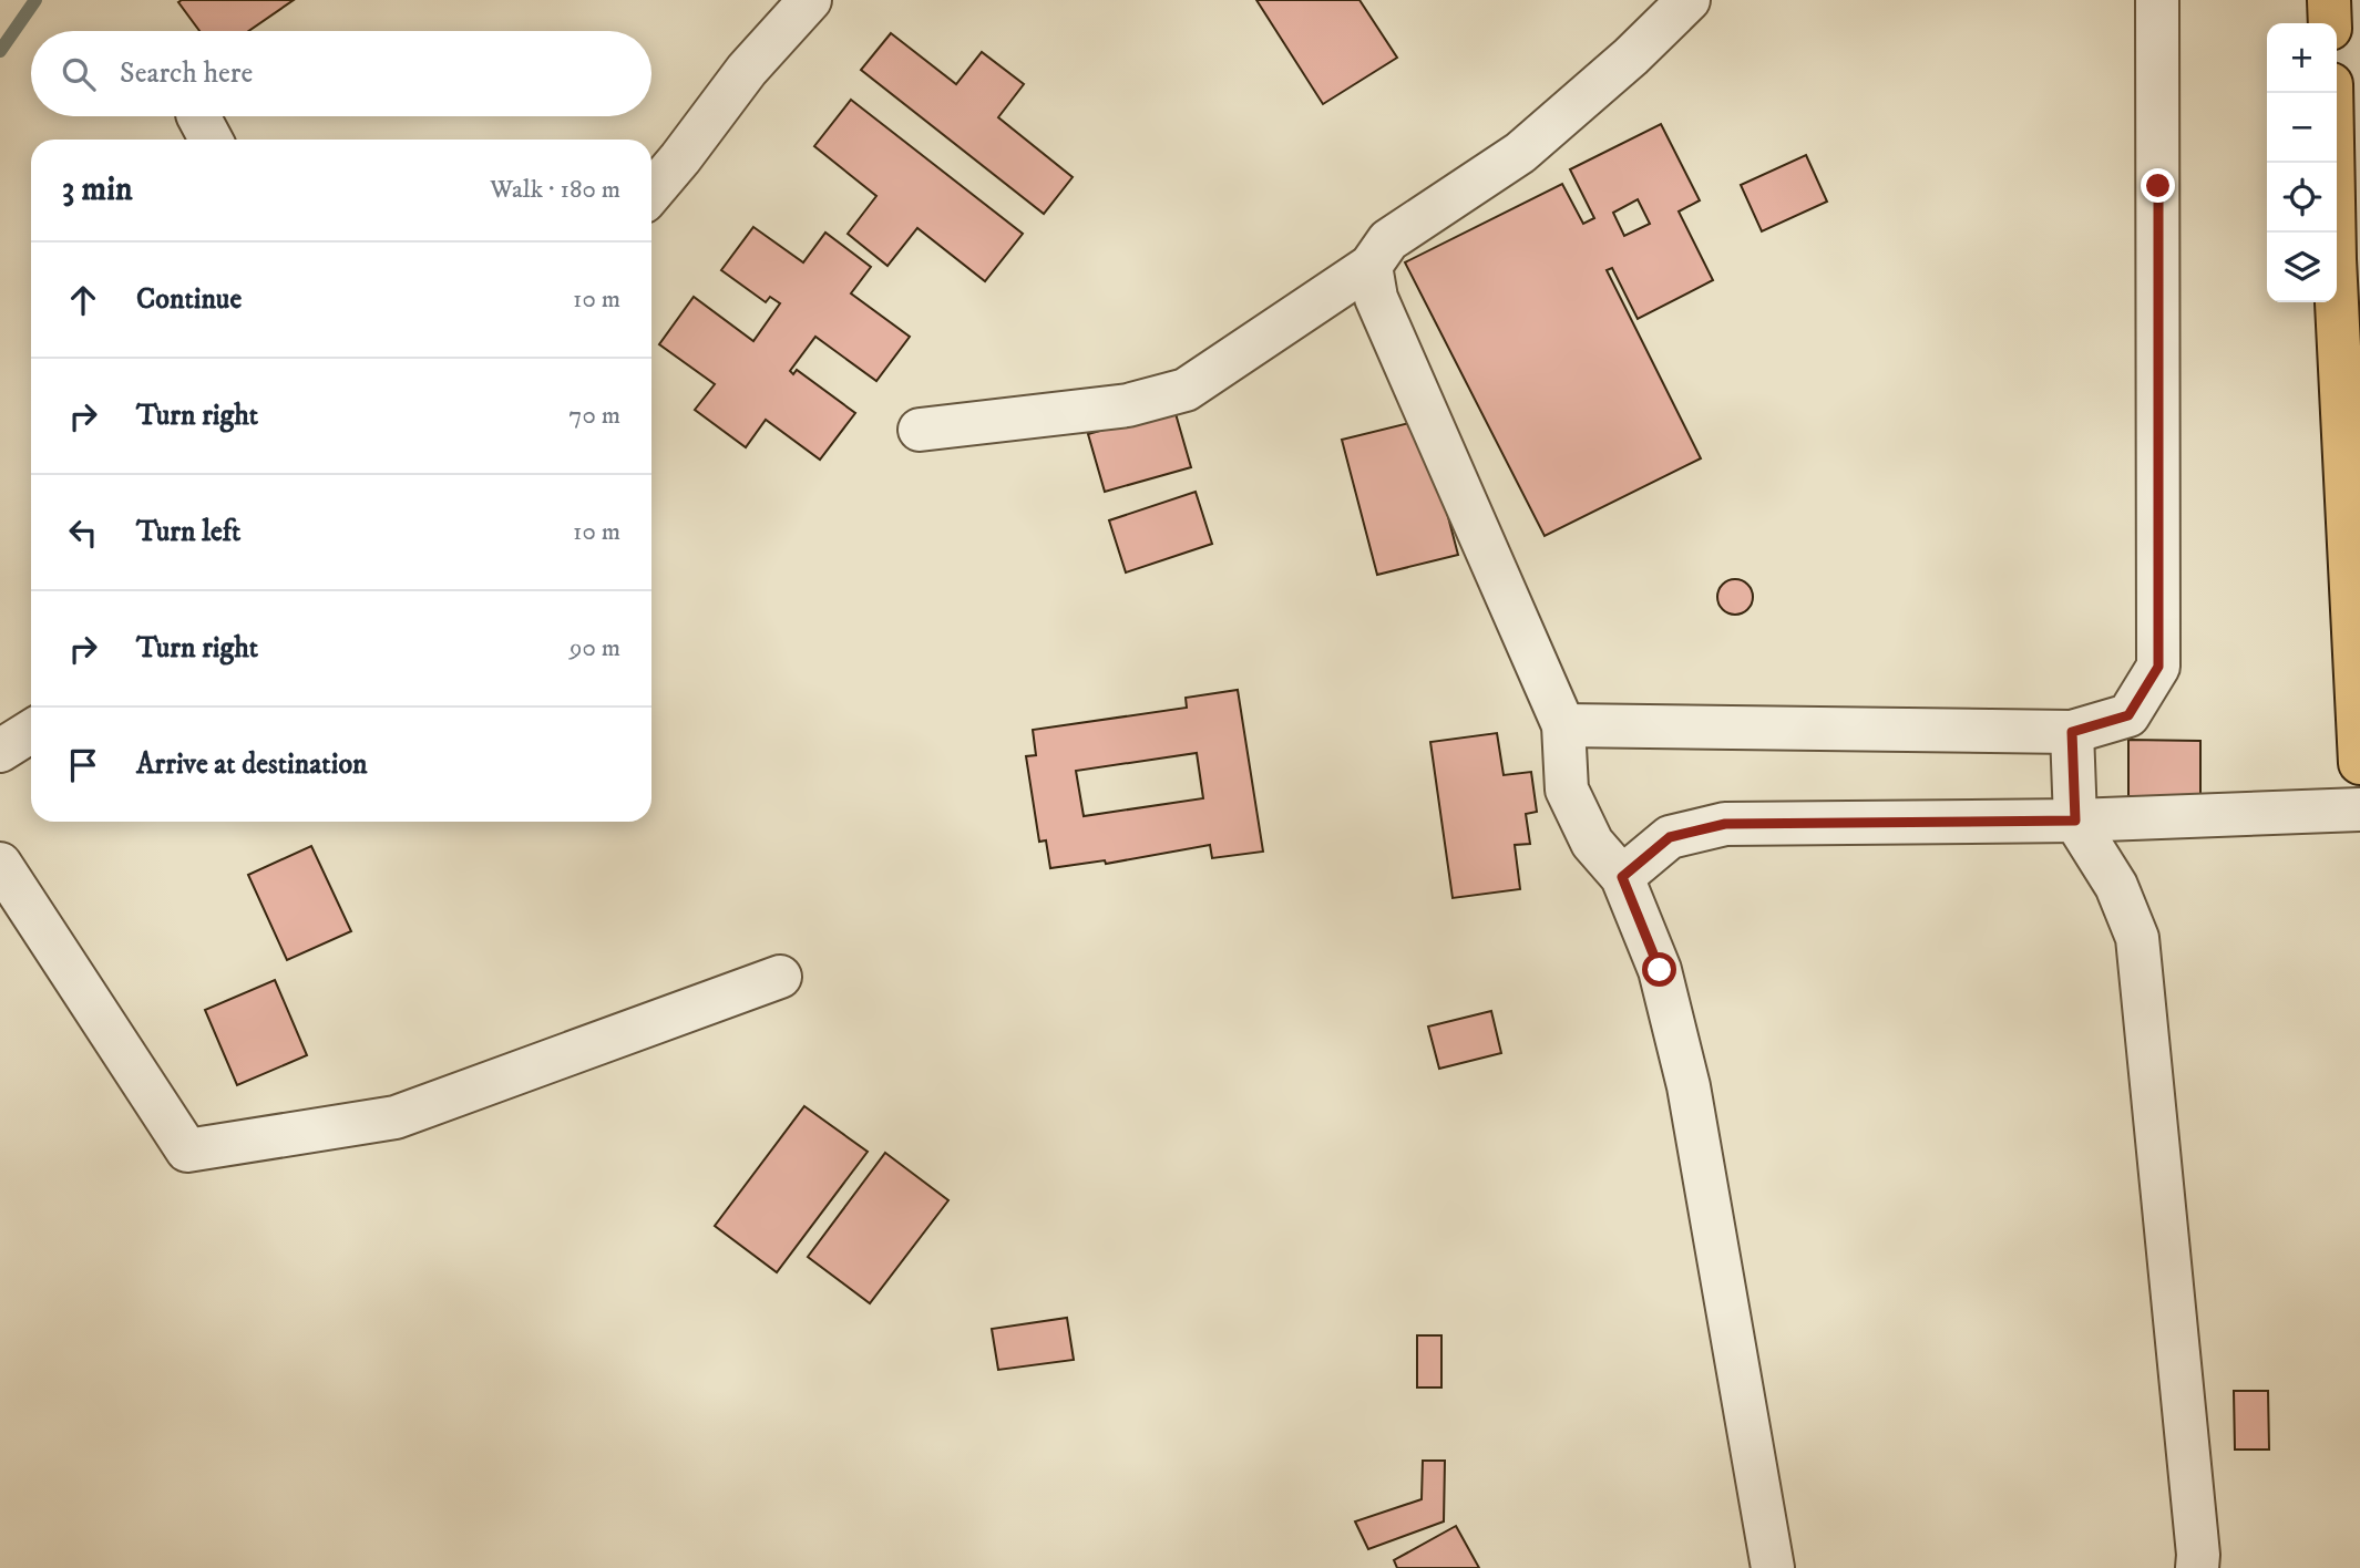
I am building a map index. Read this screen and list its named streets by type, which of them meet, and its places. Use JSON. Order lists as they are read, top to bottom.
{
  "page": {
    "map_buttons": ["+", "−"],
    "search": "Search here",
    "heading": ["3 min", "Walk · 180 m"],
    "list": [
      ["Continue", "10 m"],
      ["Turn right", "70 m"],
      ["Turn left", "10 m"],
      ["Turn right", "90 m"],
      "Arrive at destination"
    ]
  }
}
